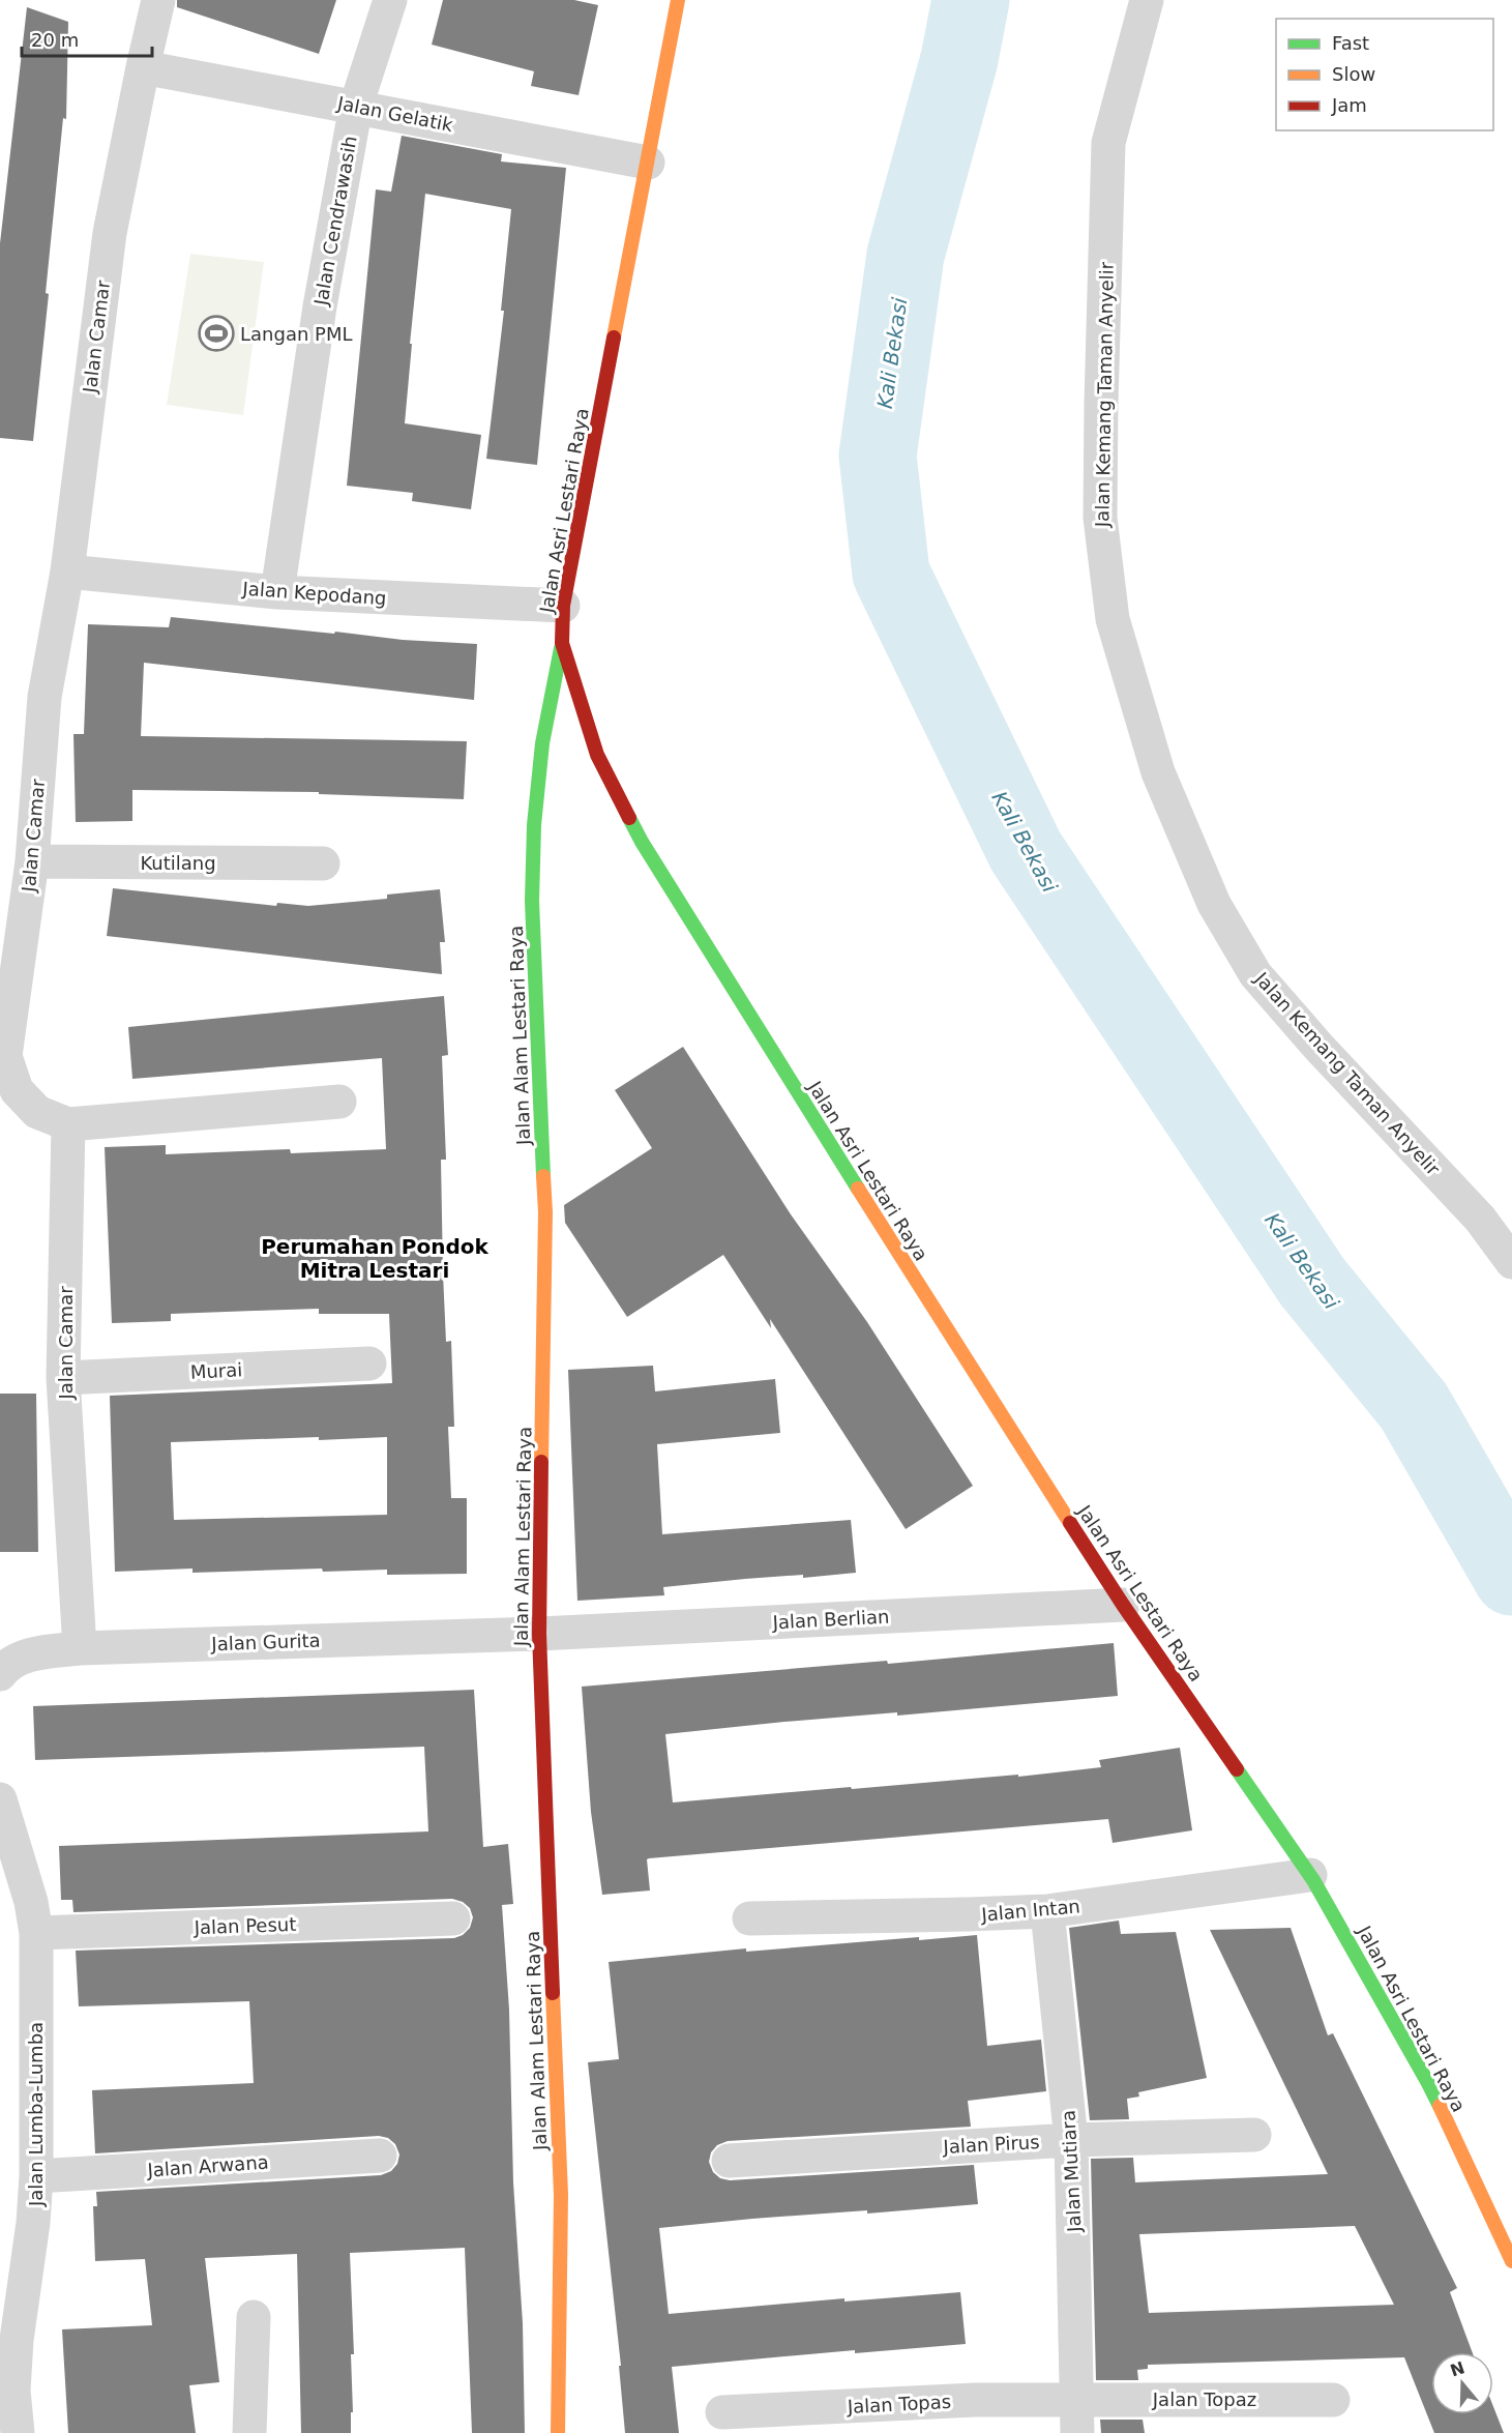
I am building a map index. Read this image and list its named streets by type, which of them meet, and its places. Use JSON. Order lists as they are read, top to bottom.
{
  "streets": {
    "street": [
      "Jalan Gelatik",
      "Jalan Cendrawasih",
      "Jalan Camar",
      "Jalan Kemang Taman Anyelir",
      "Jalan Asri Lestari Raya",
      "Jalan Kepodang",
      "Kutilang",
      "Jalan Alam Lestari Raya",
      "Murai",
      "Jalan Berlian",
      "Jalan Gurita",
      "Jalan Intan",
      "Jalan Pesut",
      "Jalan Lumba-Lumba",
      "Jalan Pirus",
      "Jalan Arwana",
      "Jalan Mutiara",
      "Jalan Topaz",
      "Jalan Topas"
    ]
  },
  "crossings": [
    ["Jalan Gelatik", "Jalan Cendrawasih"],
    ["Jalan Gelatik", "Jalan Camar"],
    ["Jalan Gelatik", "Jalan Asri Lestari Raya"],
    ["Jalan Cendrawasih", "Jalan Kepodang"],
    ["Jalan Camar", "Jalan Kepodang"],
    ["Jalan Camar", "Kutilang"],
    ["Jalan Camar", "Murai"],
    ["Jalan Camar", "Jalan Gurita"],
    ["Jalan Asri Lestari Raya", "Jalan Kepodang"],
    ["Jalan Asri Lestari Raya", "Jalan Alam Lestari Raya"],
    ["Jalan Asri Lestari Raya", "Jalan Berlian"],
    ["Jalan Asri Lestari Raya", "Jalan Intan"],
    ["Jalan Alam Lestari Raya", "Jalan Berlian"],
    ["Jalan Alam Lestari Raya", "Jalan Gurita"],
    ["Jalan Berlian", "Jalan Gurita"],
    ["Jalan Intan", "Jalan Mutiara"],
    ["Jalan Pesut", "Jalan Lumba-Lumba"],
    ["Jalan Lumba-Lumba", "Jalan Arwana"],
    ["Jalan Pirus", "Jalan Mutiara"],
    ["Jalan Mutiara", "Jalan Topaz"],
    ["Jalan Mutiara", "Jalan Topas"],
    ["Jalan Topaz", "Jalan Topas"]
  ],
  "districts": ["Perumahan Pondok Mitra Lestari"],
  "water": ["Kali Bekasi"],
  "places": {
    "sports": ["Langan PML"]
  },
  "legend": ["Fast", "Slow", "Jam"],
  "scale_bar": "20 m",
  "north": "top"
}
